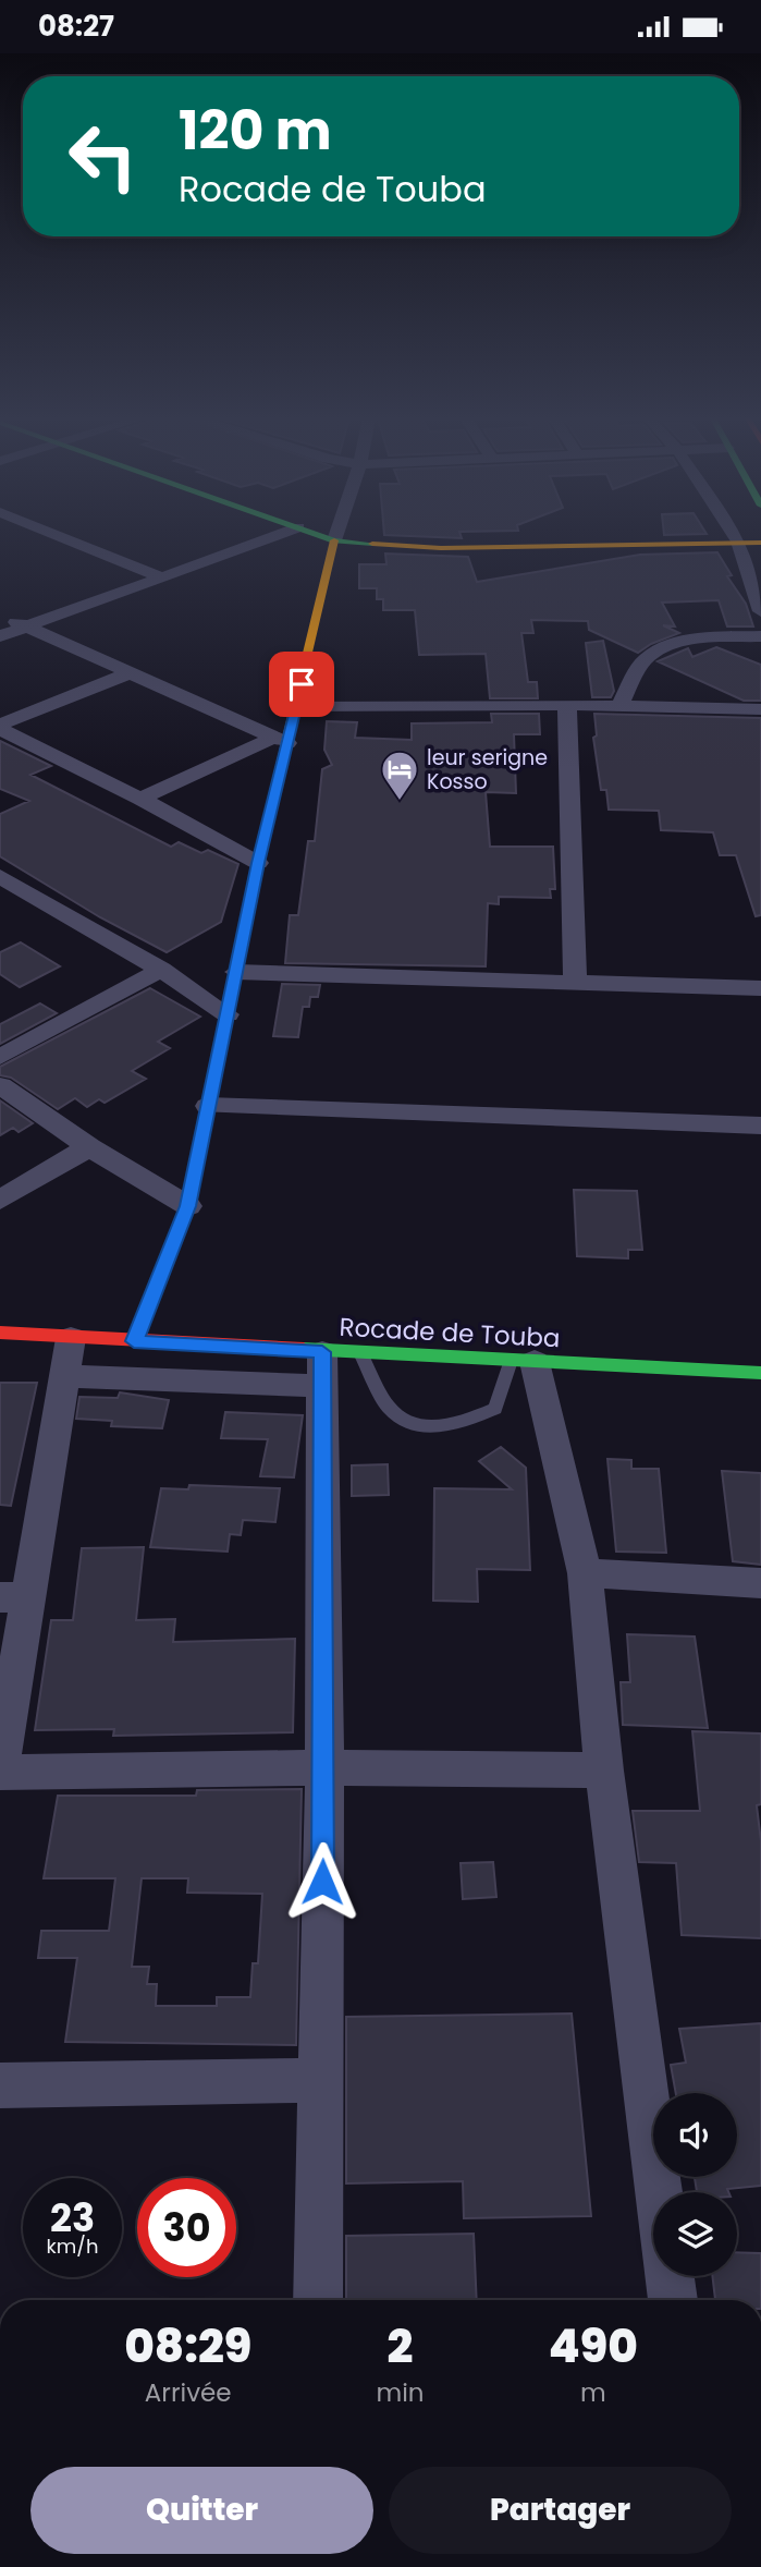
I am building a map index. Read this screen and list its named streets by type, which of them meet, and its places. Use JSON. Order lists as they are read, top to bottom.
{
  "streets": {
    "street": ["Rocade de Touba"]
  },
  "places": {
    "hotel": ["leur serigne Kosso"]
  },
  "page": {
    "status": "08:27",
    "turn": ["120 m", "Rocade de Touba"],
    "speed": "23 km/h",
    "limit": "30",
    "eta": [
      "08:29",
      "Arrivée",
      "2",
      "min",
      "490",
      "m"
    ],
    "buttons": ["Quitter", "Partager"]
  }
}
